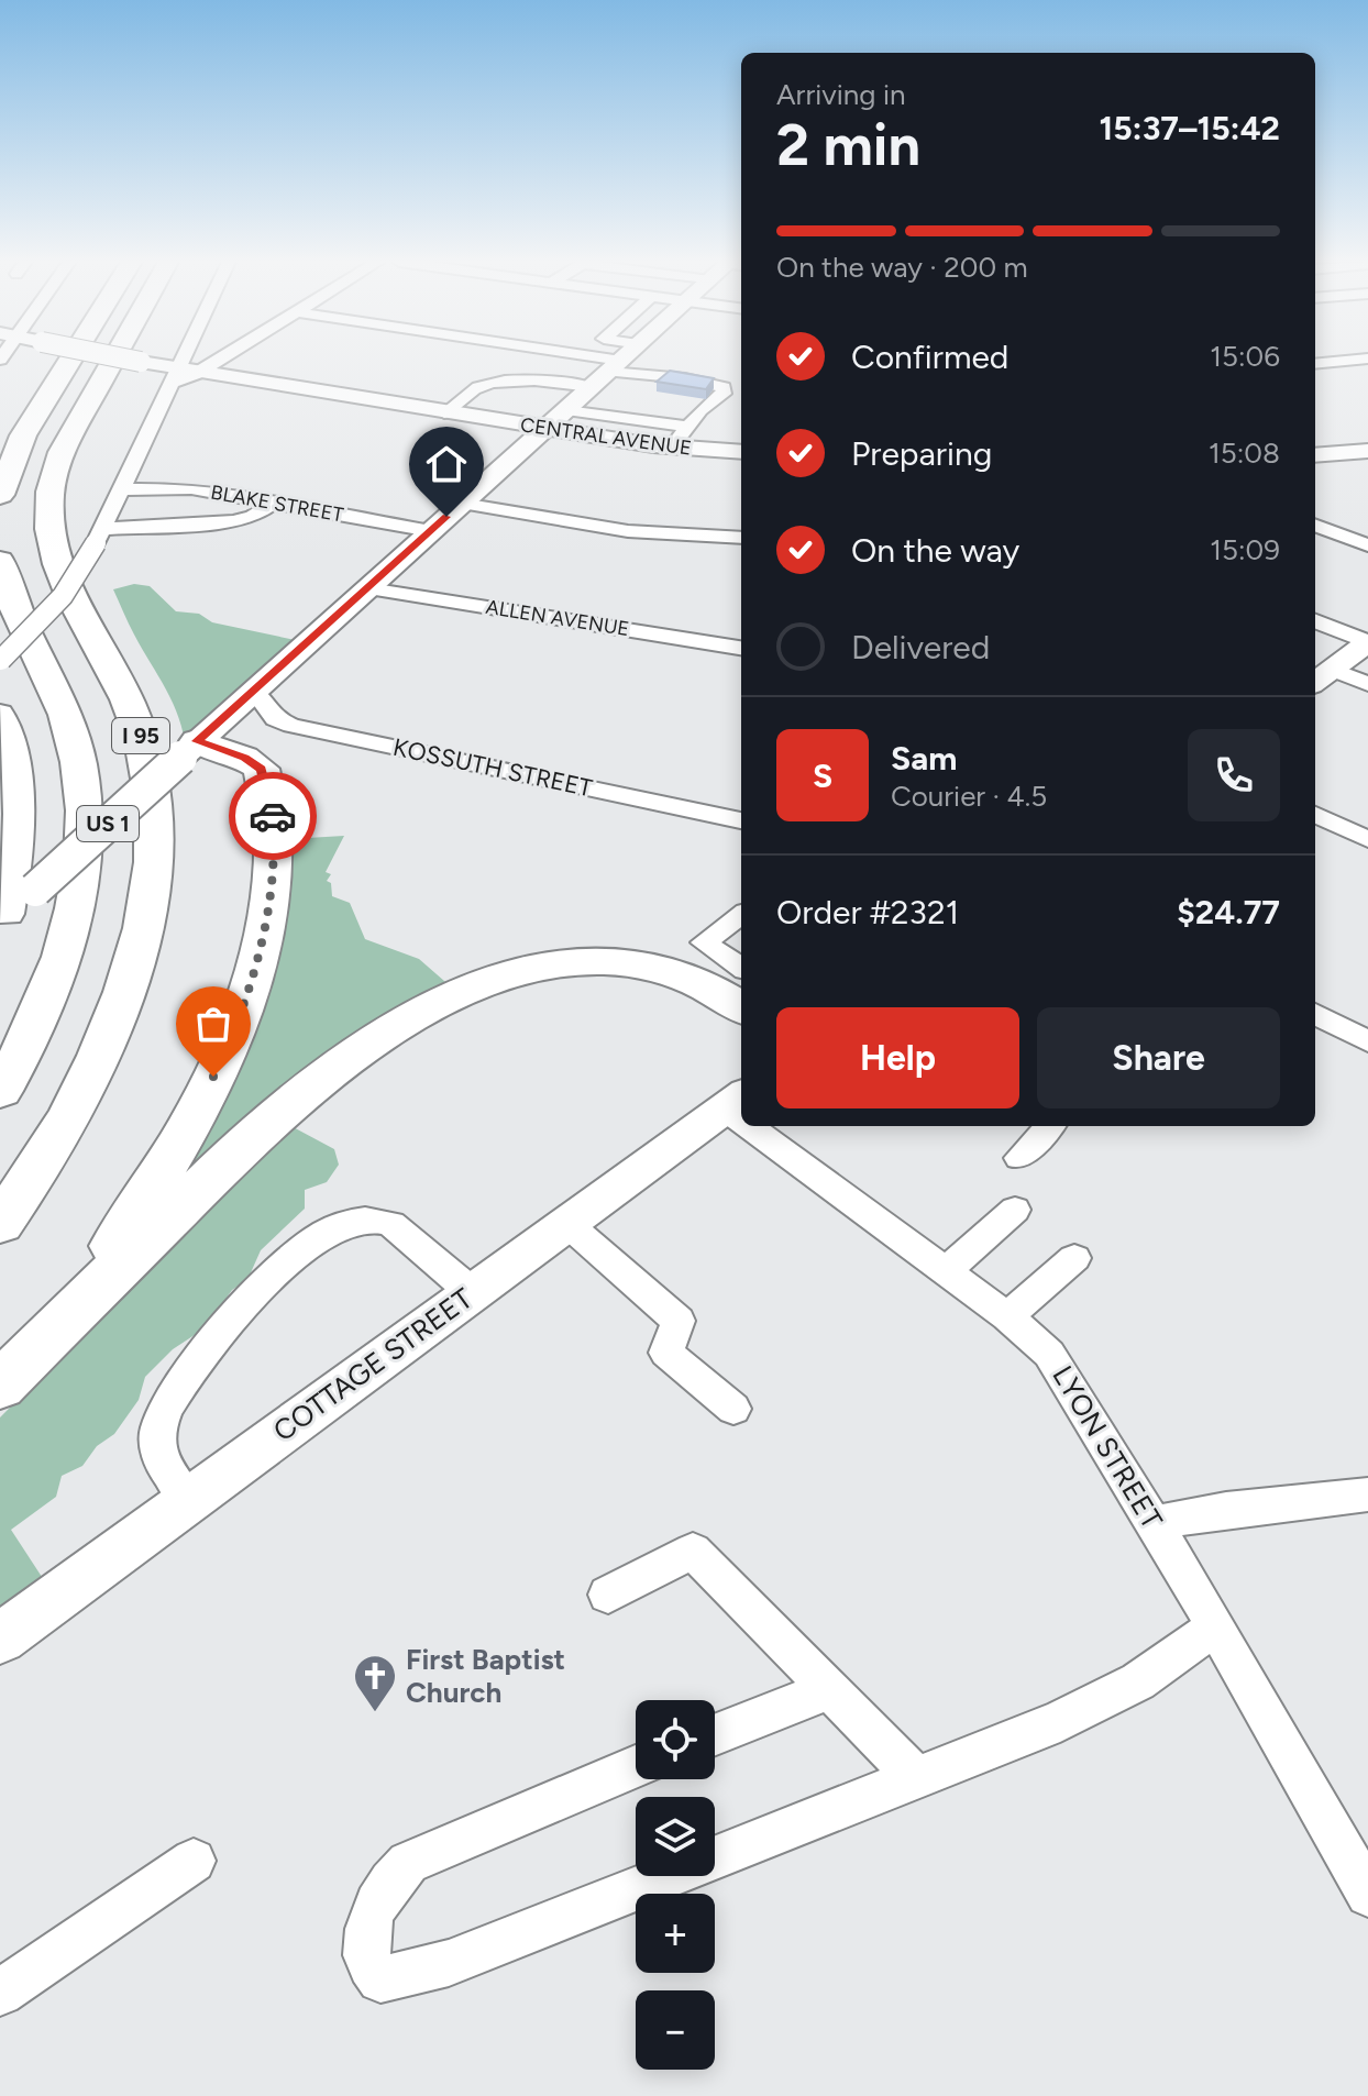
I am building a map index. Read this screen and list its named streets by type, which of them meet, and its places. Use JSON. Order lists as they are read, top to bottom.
{
  "streets": {
    "highway": ["I 95"],
    "main road": ["CENTRAL AVENUE", "US 1", "COTTAGE STREET"],
    "street": [
      "BLAKE STREET",
      "ALLEN AVENUE",
      "KOSSUTH STREET",
      "LYON STREET"
    ]
  },
  "crossings": [
    ["CENTRAL AVENUE", "US 1"],
    ["BLAKE STREET", "US 1"],
    ["ALLEN AVENUE", "US 1"],
    ["KOSSUTH STREET", "US 1"]
  ],
  "places": {
    "church": ["First Baptist Church"]
  },
  "page": {
    "heading": ["2 min", "Arriving in", "15:37–15:42"],
    "panel": [
      "Sam",
      "Courier · 4.5",
      "Order #2321",
      "$24.77"
    ],
    "bar": "On the way · 200 m",
    "list": [
      ["Confirmed", "15:06"],
      ["Preparing", "15:08"],
      ["On the way", "15:09"],
      "Delivered"
    ],
    "round": "S",
    "buttons": ["Help", "Share"],
    "map_buttons": ["+", "−"]
  }
}
